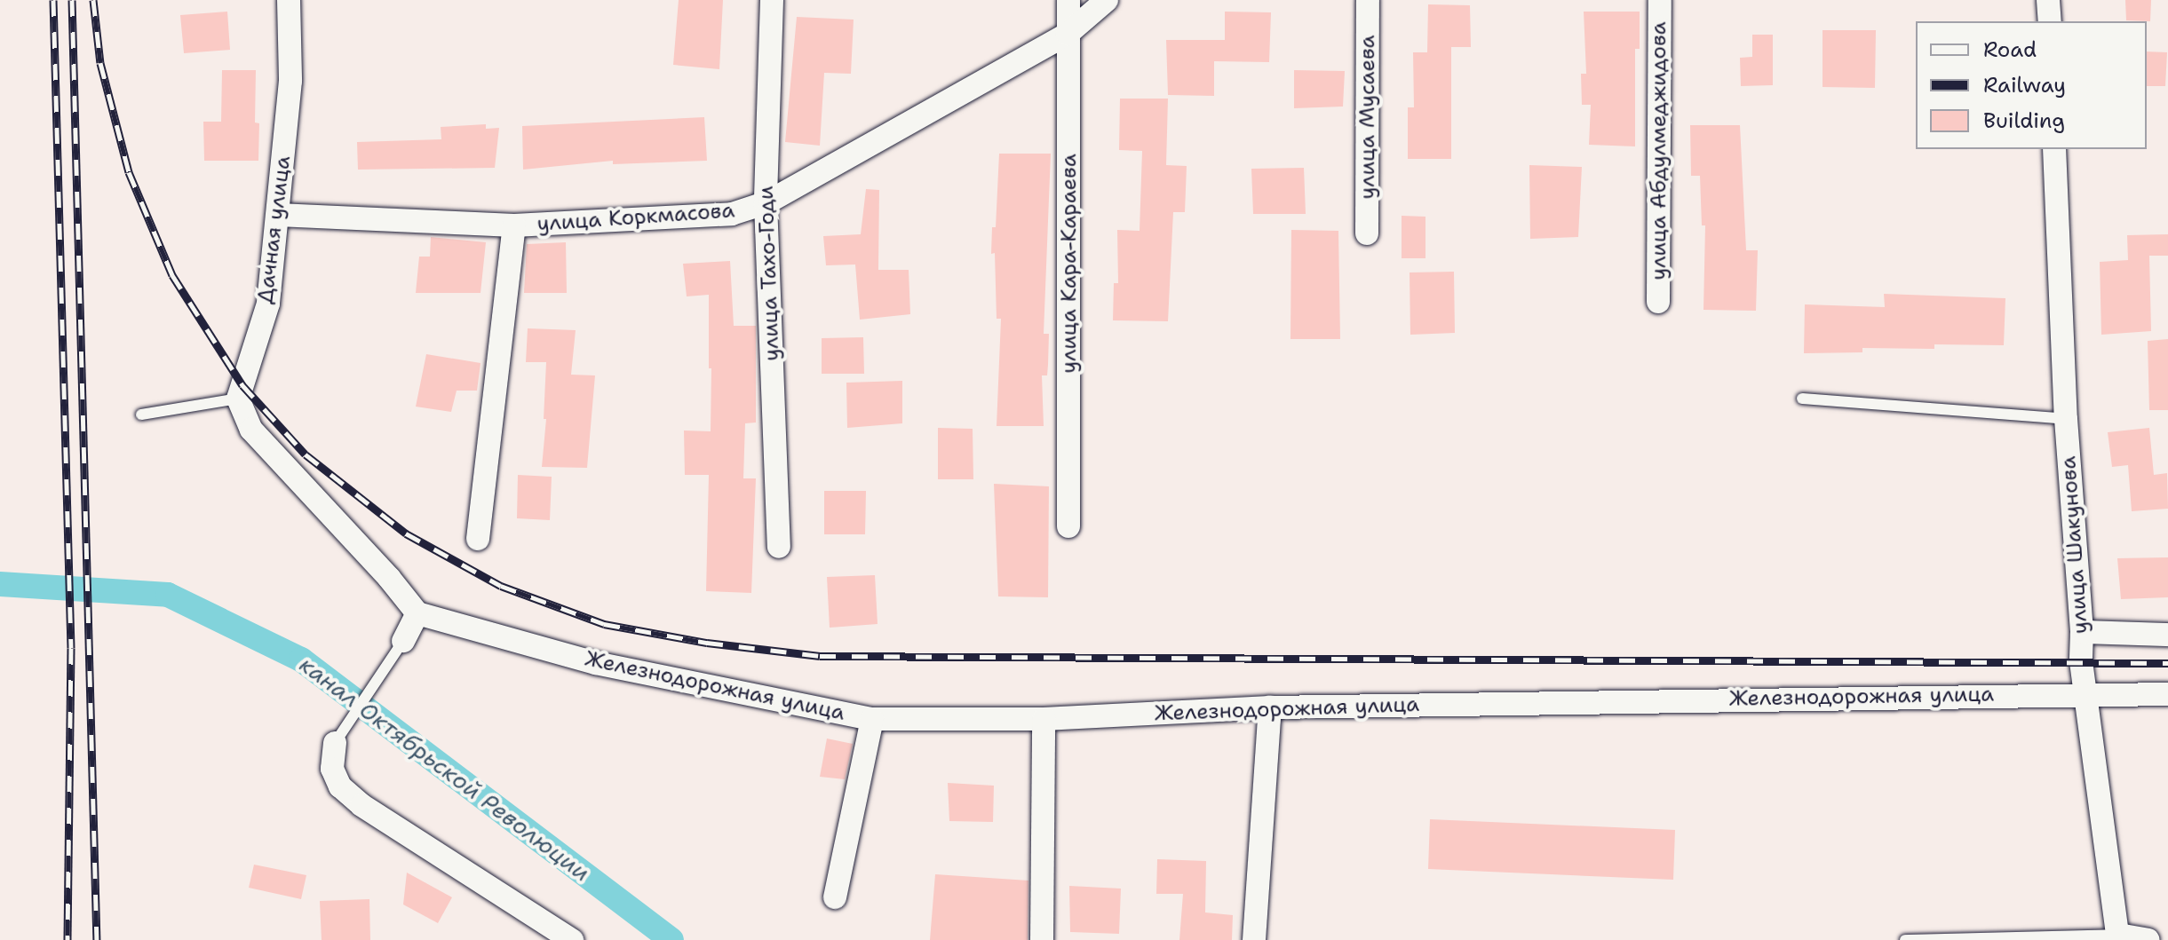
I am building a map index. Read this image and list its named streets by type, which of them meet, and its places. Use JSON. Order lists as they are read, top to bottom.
{
  "streets": {
    "street": [
      "улица Мусаева",
      "улица Абдулмеджидова",
      "улица Коркмасова",
      "Дачная улица",
      "улица Кара-Караева",
      "улица Тахо-Годи",
      "улица Шакунова",
      "Железнодорожная улица"
    ]
  },
  "crossings": [
    ["улица Коркмасова", "Дачная улица"],
    ["улица Коркмасова", "улица Кара-Караева"],
    ["улица Коркмасова", "улица Тахо-Годи"],
    ["улица Шакунова", "Железнодорожная улица"]
  ],
  "water": ["канал Октябрьской Революции"],
  "legend": ["Road", "Railway", "Building"]
}
